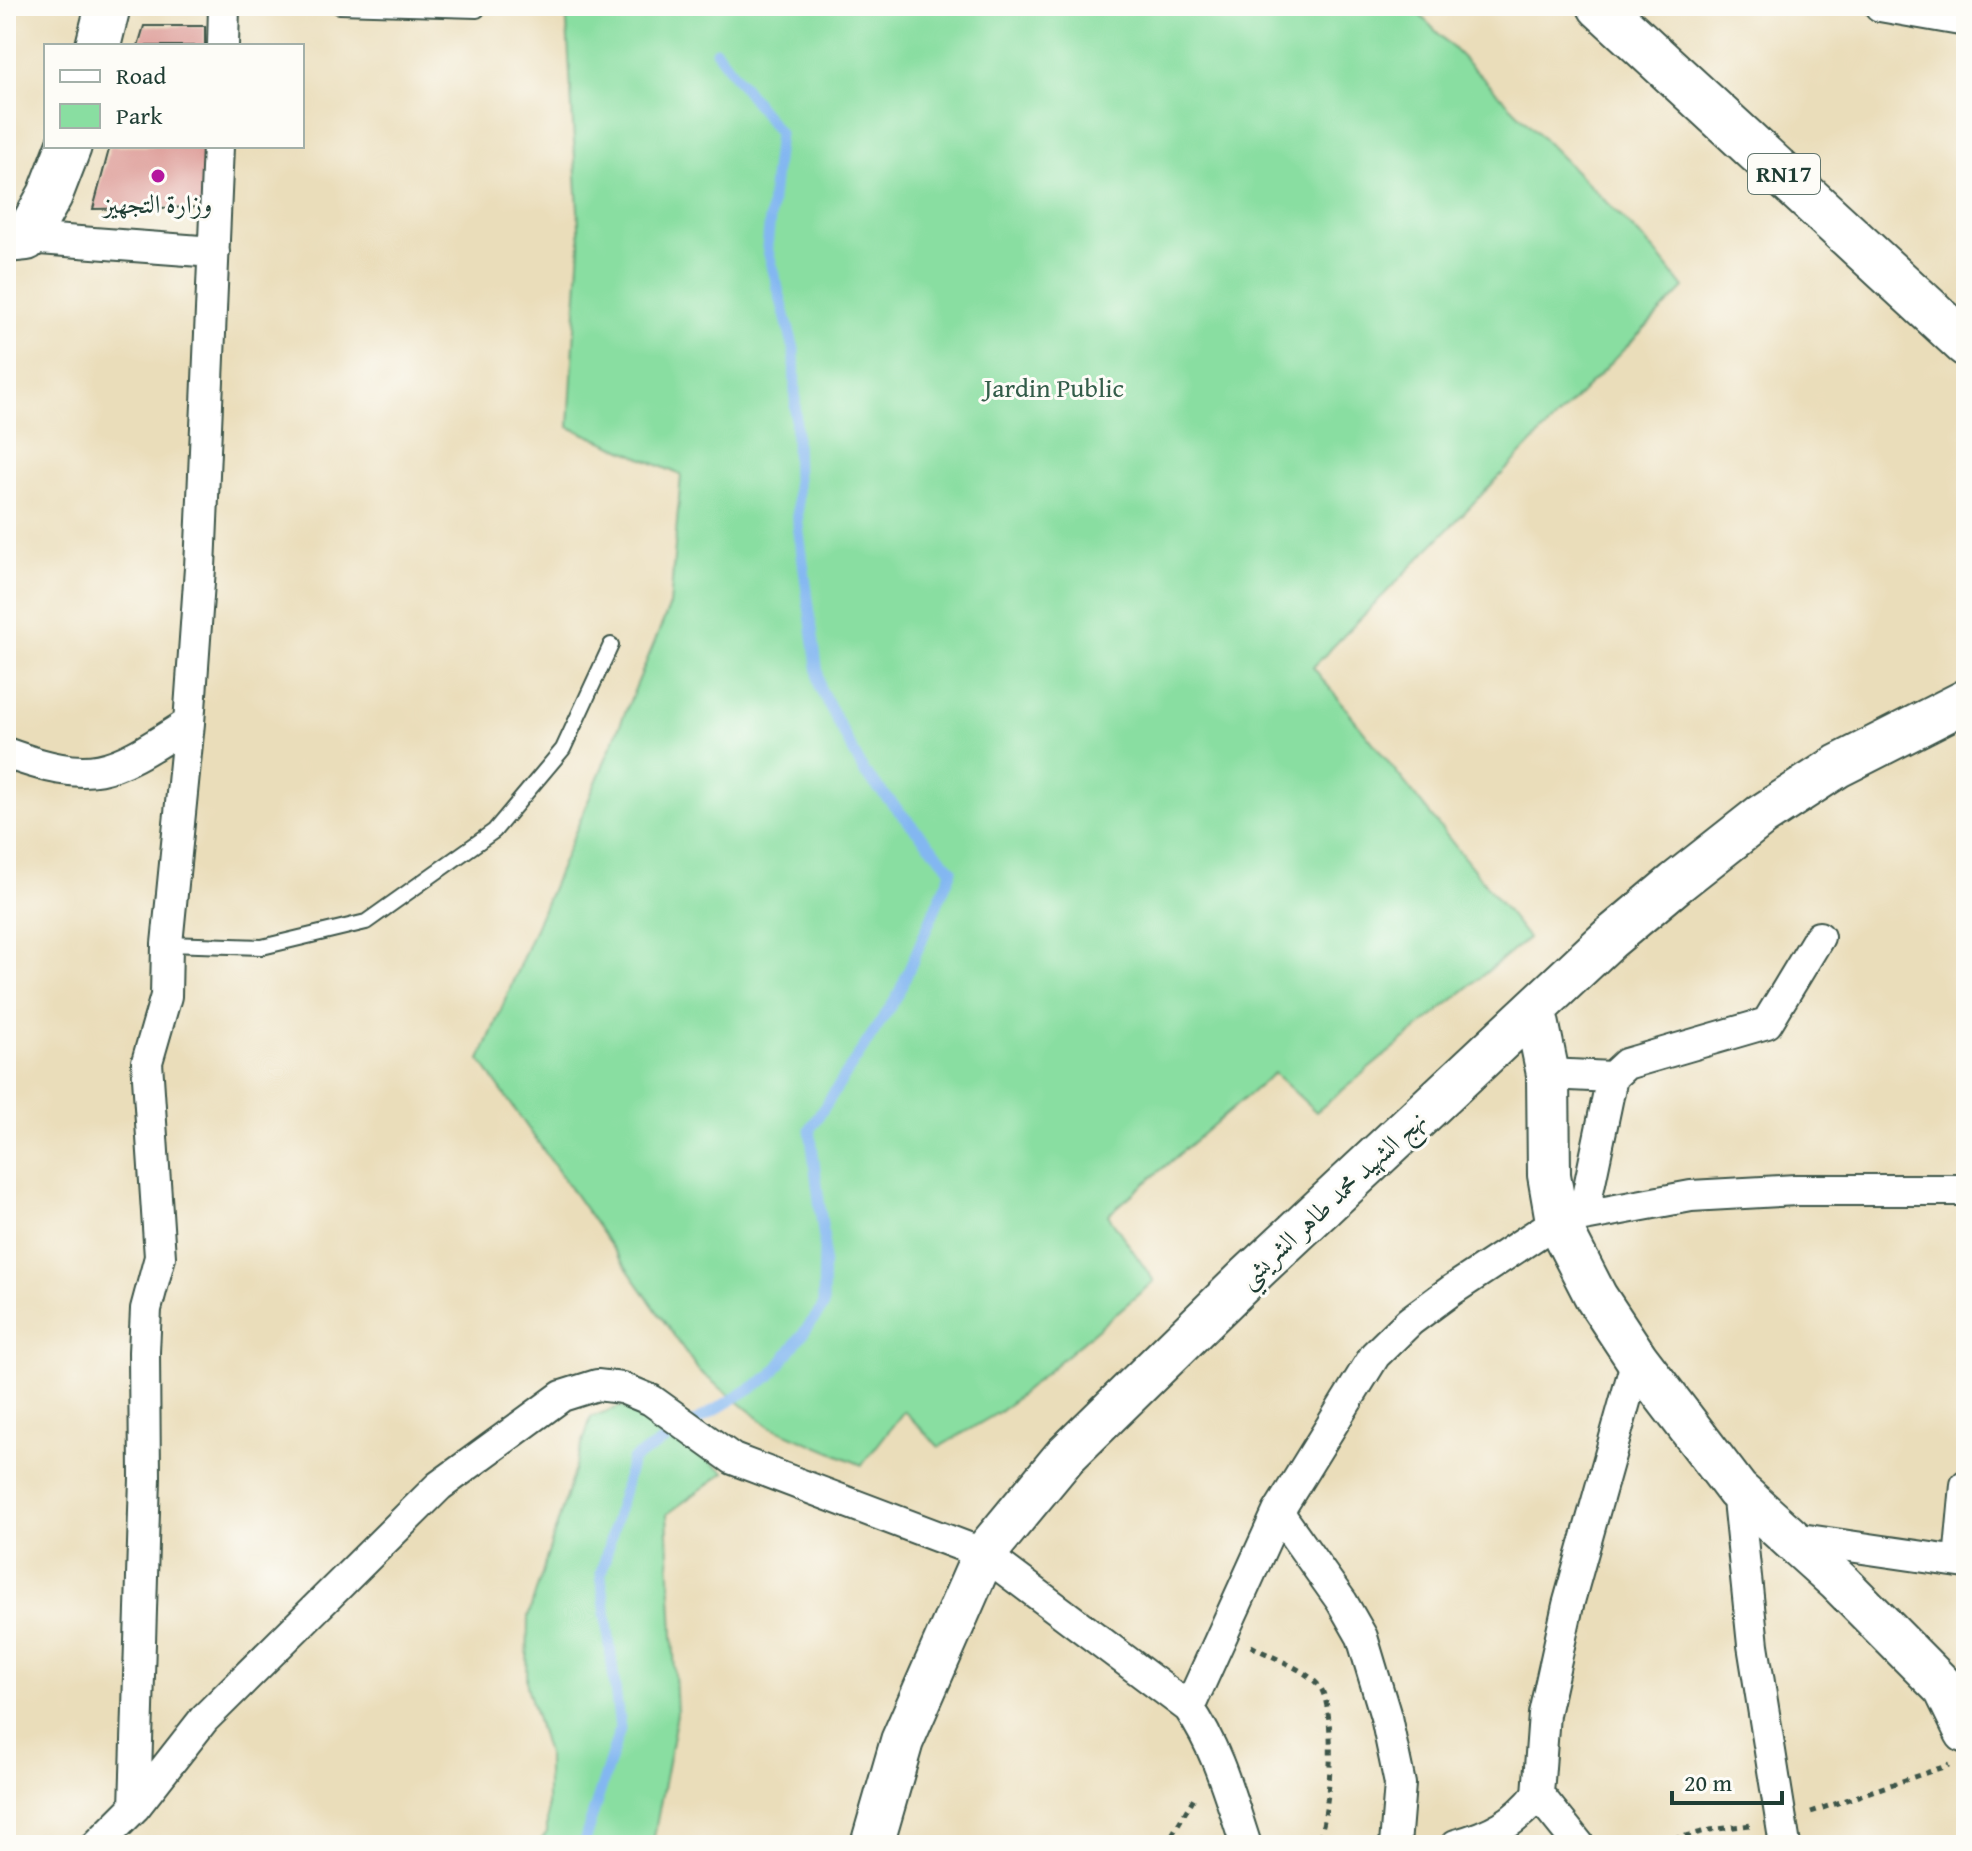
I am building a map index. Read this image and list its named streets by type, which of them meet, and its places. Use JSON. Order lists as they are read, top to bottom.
{
  "streets": {
    "main road": ["RN17"],
    "street": ["نهج الشهيد محمد طاهر الشريشي"]
  },
  "parks": ["Jardin Public"],
  "places": ["وزارة التجهيز"],
  "legend": ["Road", "Park"],
  "scale_bar": "20 m"
}
